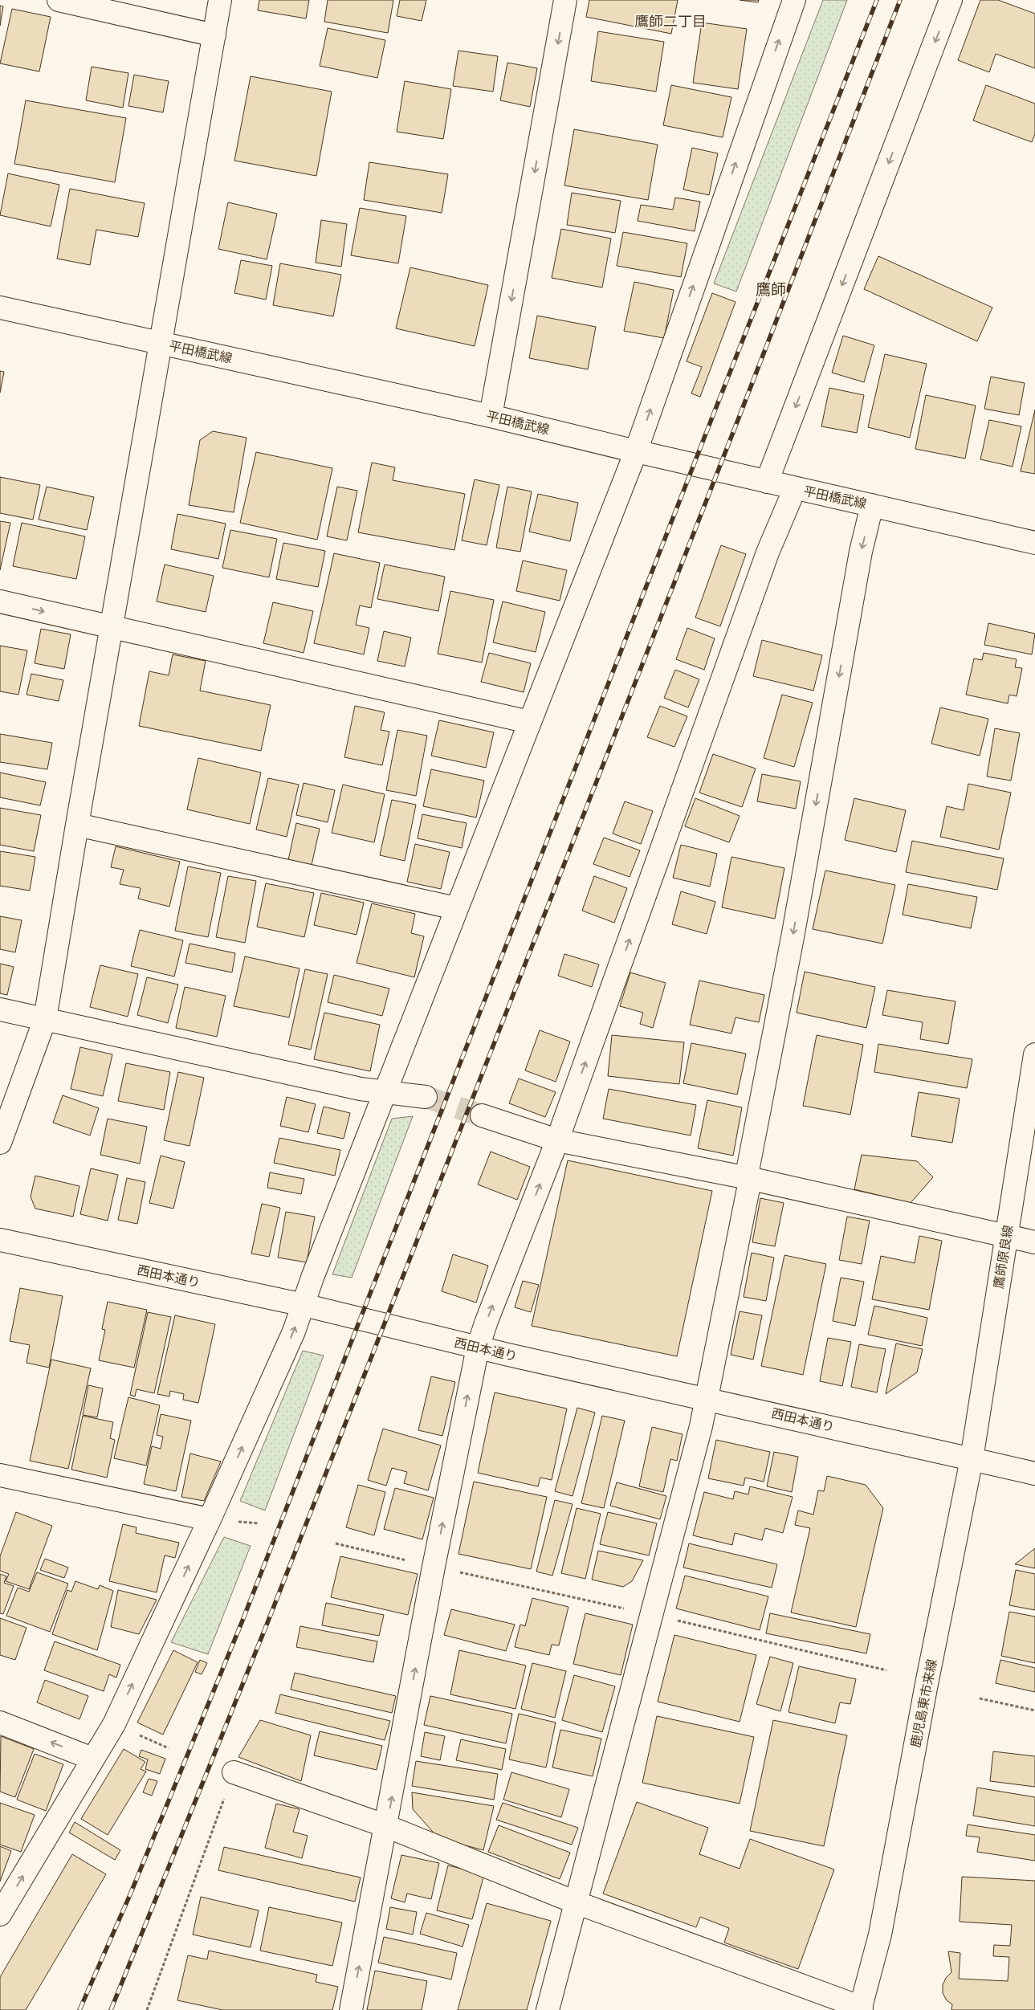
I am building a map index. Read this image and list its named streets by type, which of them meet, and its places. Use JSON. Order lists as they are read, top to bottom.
{
  "streets": {
    "street": [
      "平田橋武線",
      "鷹師原良線",
      "西田本通り",
      "鹿児島東市来線"
    ]
  },
  "crossings": [
    ["鷹師原良線", "西田本通り"],
    ["鷹師原良線", "鹿児島東市来線"],
    ["西田本通り", "鹿児島東市来線"]
  ],
  "districts": ["鷹師二丁目", "鷹師"]
}
